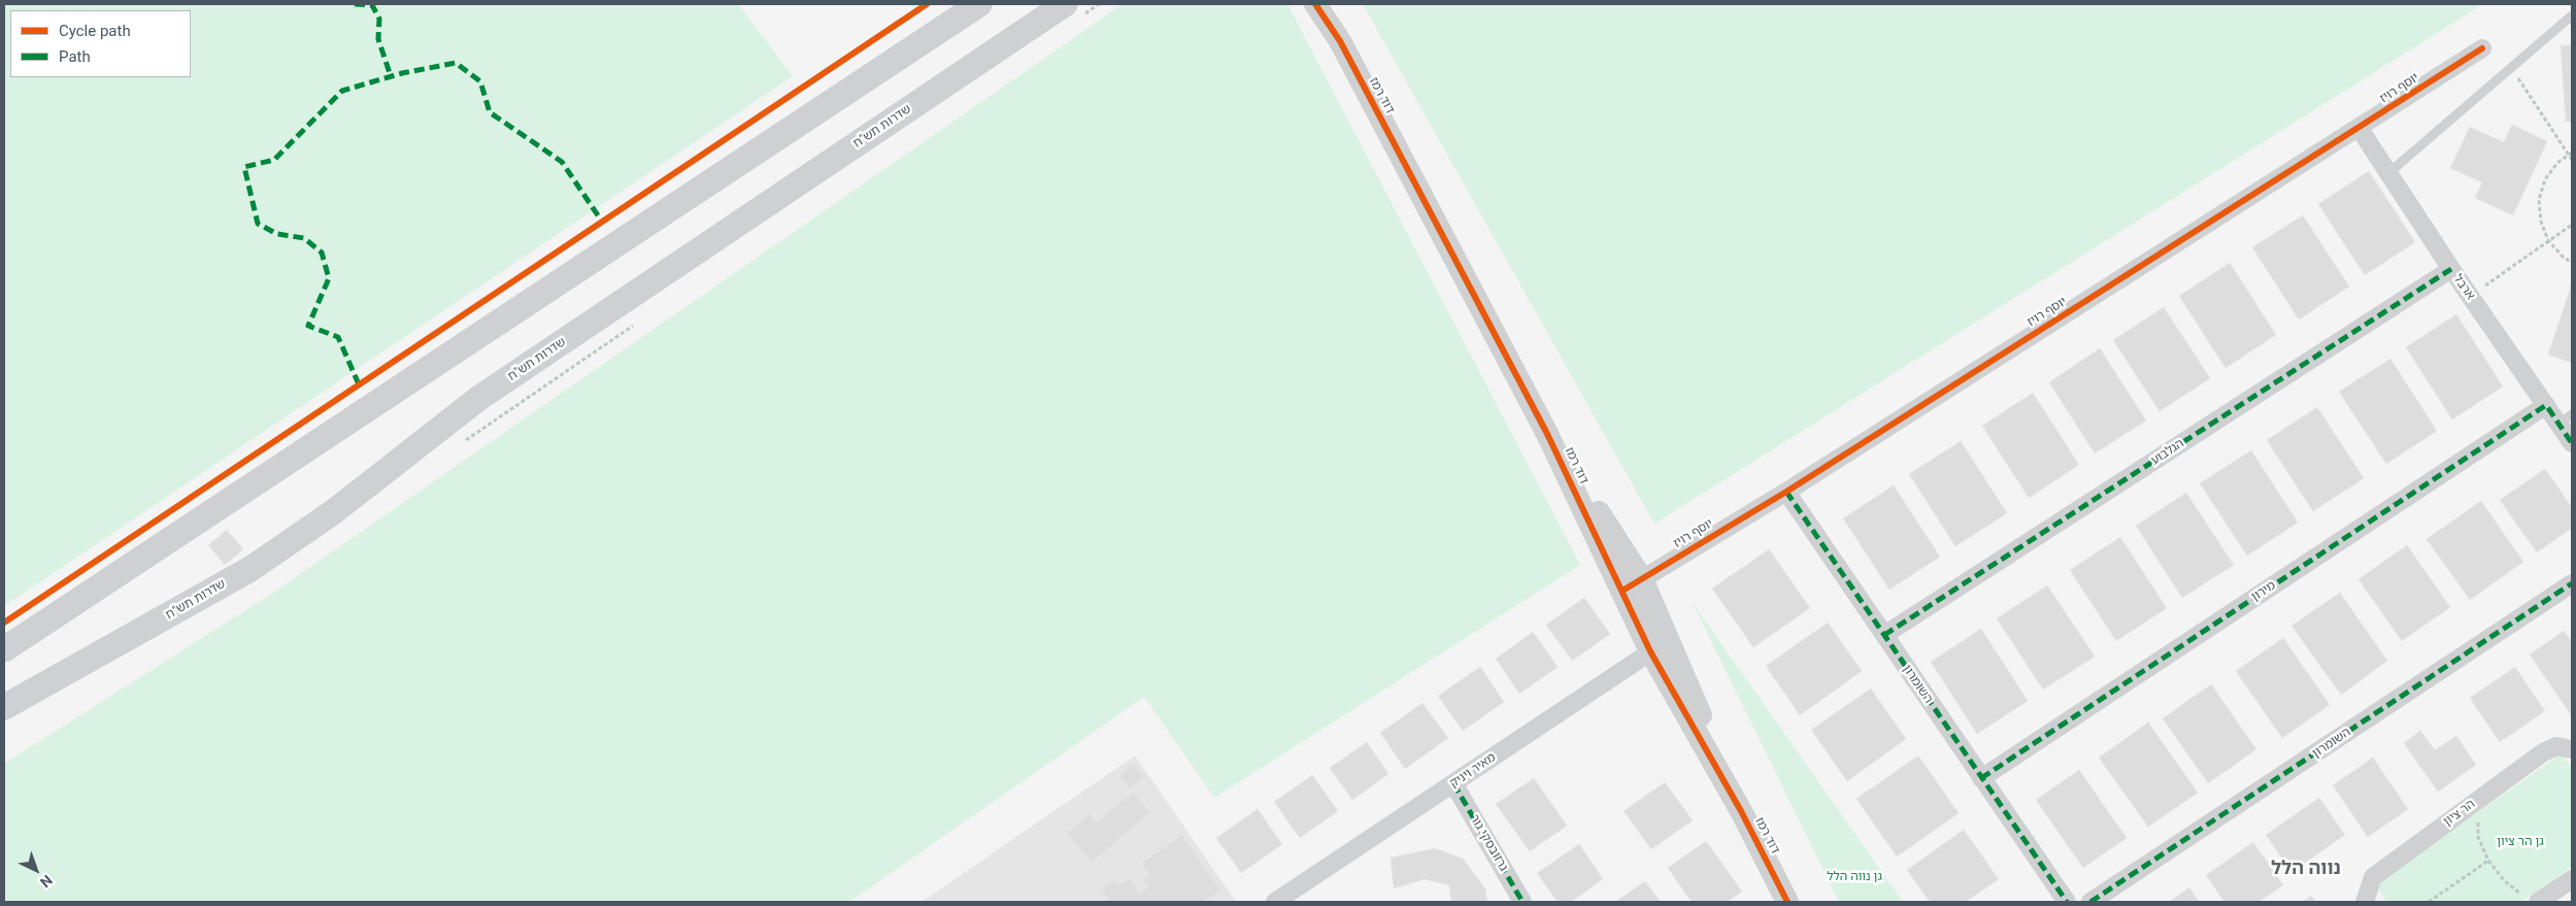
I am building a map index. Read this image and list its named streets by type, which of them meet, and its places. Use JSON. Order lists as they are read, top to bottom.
{
  "streets": {
    "main road": ["שדרות תש\"ח"],
    "street": [
      "יוסף רויז",
      "דוד רמז",
      "ארבל",
      "הגלבוע",
      "מירון",
      "השומרון",
      "מאיר ויניק",
      "הר ציון",
      "גרזובסקי גור"
    ]
  },
  "crossings": [
    ["יוסף רויז", "דוד רמז"],
    ["יוסף רויז", "ארבל"],
    ["יוסף רויז", "השומרון"],
    ["דוד רמז", "מאיר ויניק"],
    ["ארבל", "הגלבוע"],
    ["ארבל", "מירון"],
    ["הגלבוע", "השומרון"],
    ["מירון", "השומרון"],
    ["מאיר ויניק", "גרזובסקי גור"]
  ],
  "districts": ["נווה הלל"],
  "parks": ["גן הר ציון", "גן נווה הלל"],
  "legend": ["Cycle path", "Path"],
  "north": "bottom right"
}
